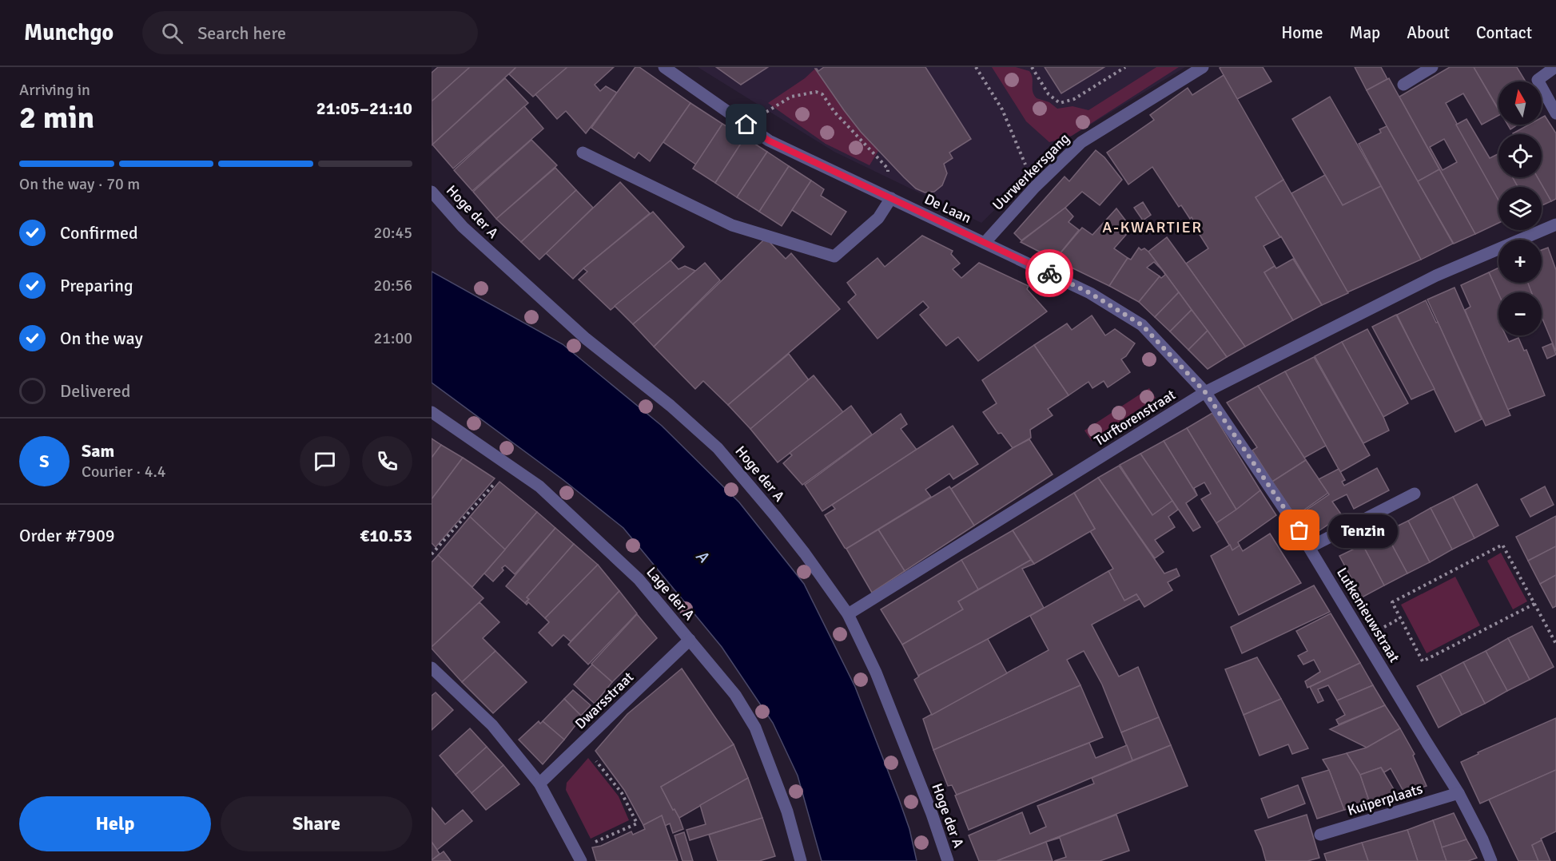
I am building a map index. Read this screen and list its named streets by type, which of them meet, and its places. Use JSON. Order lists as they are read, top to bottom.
{
  "streets": {
    "street": [
      "Uurwerkersgang",
      "De Laan",
      "Hoge der A",
      "Turftorenstraat",
      "Lage der A",
      "Lutkenieuwstraat",
      "Dwarsstraat",
      "Kuiperplaats"
    ]
  },
  "crossings": [
    ["Uurwerkersgang", "De Laan"],
    ["De Laan", "Turftorenstraat"],
    ["De Laan", "Lutkenieuwstraat"],
    ["Hoge der A", "Turftorenstraat"],
    ["Turftorenstraat", "Lutkenieuwstraat"],
    ["Lage der A", "Dwarsstraat"],
    ["Lutkenieuwstraat", "Kuiperplaats"]
  ],
  "districts": ["A-KWARTIER"],
  "water": ["A"],
  "places": ["Tenzin"],
  "north": "top",
  "page": {
    "header": "Munchgo",
    "search": "Search here",
    "nav": [
      "Home",
      "Map",
      "About",
      "Contact"
    ],
    "heading": ["2 min", "Arriving in", "21:05–21:10"],
    "panel": [
      "Sam",
      "Courier · 4.4",
      "Order #7909",
      "€10.53"
    ],
    "map_buttons": ["+", "−"],
    "bar": "On the way · 70 m",
    "list": [
      ["Confirmed", "20:45"],
      ["Preparing", "20:56"],
      ["On the way", "21:00"],
      "Delivered"
    ],
    "round": "S",
    "bubble": "Tenzin",
    "buttons": ["Help", "Share"]
  }
}
